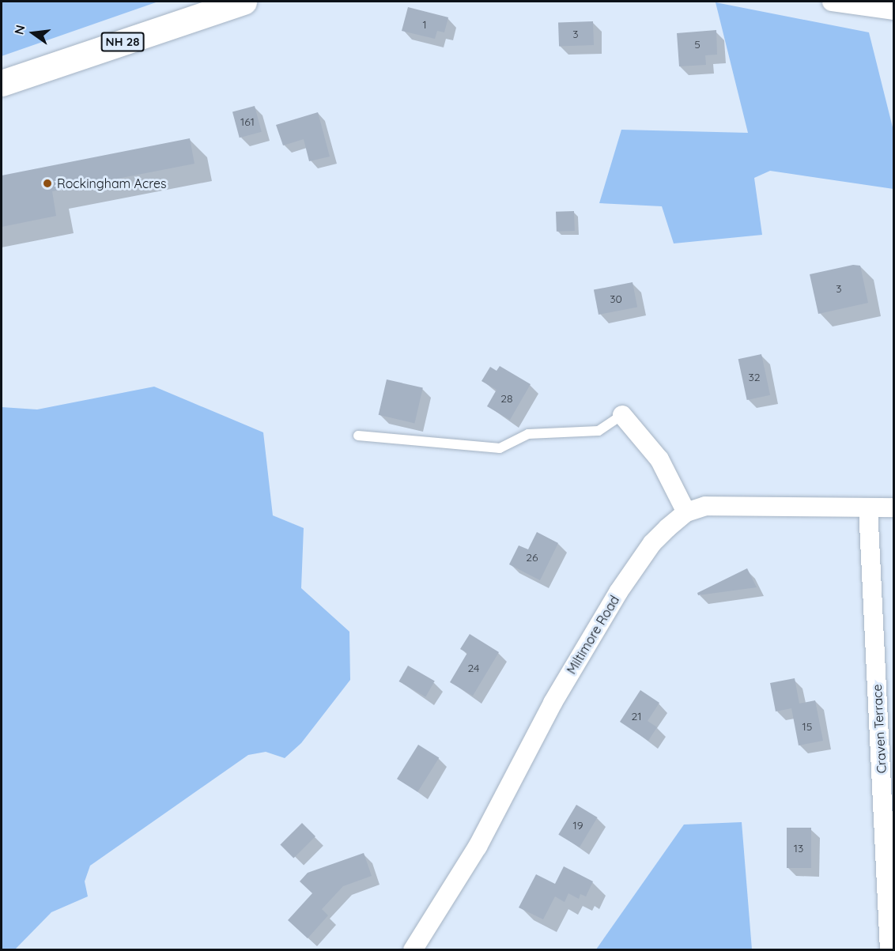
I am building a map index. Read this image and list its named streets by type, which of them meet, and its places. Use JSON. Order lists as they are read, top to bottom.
{
  "streets": {
    "main road": ["NH 28"],
    "street": ["Miltimore Road", "Craven Terrace"]
  },
  "crossings": [
    ["Miltimore Road", "Craven Terrace"]
  ],
  "places": ["Rockingham Acres"],
  "house_numbers": [
    "1",
    "3",
    "5",
    "161",
    "3",
    "30",
    "32",
    "28",
    "26",
    "24",
    "21",
    "15",
    "19",
    "13"
  ],
  "north": "left"
}
